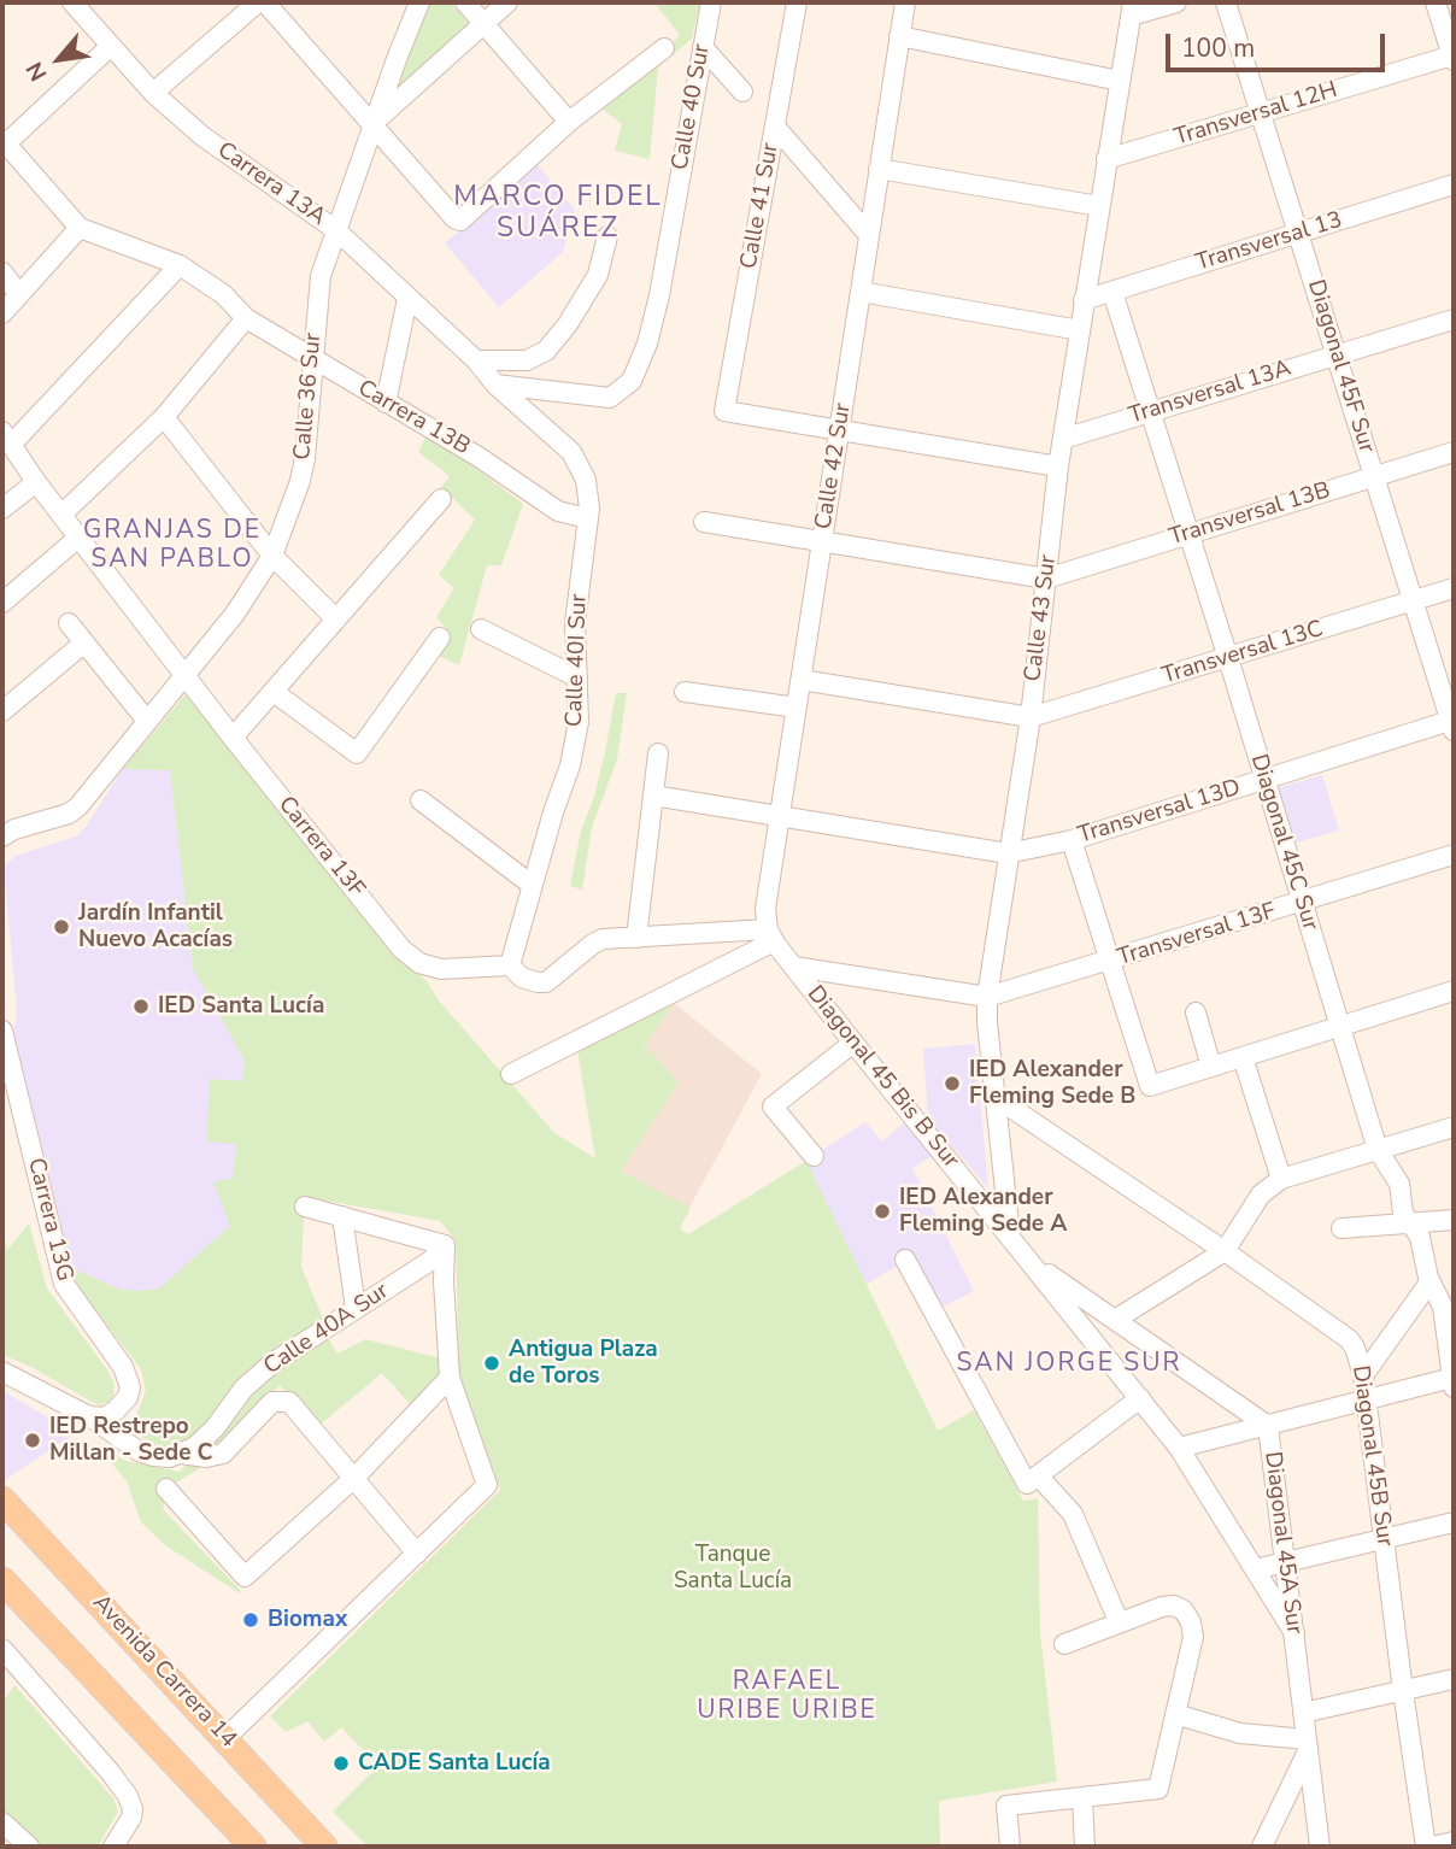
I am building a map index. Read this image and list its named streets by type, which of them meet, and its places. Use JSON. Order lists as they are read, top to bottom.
{
  "streets": {
    "main road": ["Avenida Carrera 14"],
    "street": [
      "Calle 40 Sur",
      "Transversal 12H",
      "Carrera 13A",
      "Calle 41 Sur",
      "Transversal 13",
      "Diagonal 45F Sur",
      "Transversal 13A",
      "Calle 36 Sur",
      "Carrera 13B",
      "Calle 42 Sur",
      "Transversal 13B",
      "Calle 43 Sur",
      "Transversal 13C",
      "Calle 40I Sur",
      "Transversal 13D",
      "Diagonal 45C Sur",
      "Carrera 13F",
      "Transversal 13F",
      "Diagonal 45 Bis B Sur",
      "Carrera 13G",
      "Calle 40A Sur",
      "Diagonal 45B Sur",
      "Diagonal 45A Sur"
    ]
  },
  "crossings": [
    ["Calle 40 Sur", "Carrera 13A"],
    ["Transversal 12H", "Diagonal 45F Sur"],
    ["Transversal 12H", "Calle 43 Sur"],
    ["Carrera 13A", "Calle 36 Sur"],
    ["Carrera 13A", "Calle 40I Sur"],
    ["Calle 41 Sur", "Calle 42 Sur"],
    ["Transversal 13", "Diagonal 45F Sur"],
    ["Transversal 13", "Calle 43 Sur"],
    ["Transversal 13", "Diagonal 45C Sur"],
    ["Diagonal 45F Sur", "Transversal 13A"],
    ["Diagonal 45F Sur", "Transversal 13B"],
    ["Diagonal 45F Sur", "Transversal 13C"],
    ["Diagonal 45F Sur", "Transversal 13D"],
    ["Transversal 13A", "Calle 43 Sur"],
    ["Transversal 13A", "Diagonal 45C Sur"],
    ["Calle 36 Sur", "Carrera 13B"],
    ["Calle 36 Sur", "Carrera 13F"],
    ["Carrera 13B", "Calle 40I Sur"],
    ["Calle 42 Sur", "Carrera 13F"],
    ["Calle 42 Sur", "Diagonal 45 Bis B Sur"],
    ["Transversal 13B", "Calle 43 Sur"],
    ["Transversal 13B", "Diagonal 45C Sur"],
    ["Calle 43 Sur", "Transversal 13C"],
    ["Calle 43 Sur", "Transversal 13D"],
    ["Calle 43 Sur", "Transversal 13F"],
    ["Calle 43 Sur", "Diagonal 45 Bis B Sur"],
    ["Calle 43 Sur", "Diagonal 45B Sur"],
    ["Transversal 13C", "Diagonal 45C Sur"],
    ["Calle 40I Sur", "Carrera 13F"],
    ["Transversal 13D", "Diagonal 45C Sur"],
    ["Diagonal 45C Sur", "Transversal 13F"],
    ["Carrera 13F", "Diagonal 45 Bis B Sur"],
    ["Diagonal 45 Bis B Sur", "Diagonal 45A Sur"]
  ],
  "districts": [
    "MARCO FIDEL SUÁREZ",
    "GRANJAS DE SAN PABLO",
    "SAN JORGE SUR",
    "RAFAEL URIBE URIBE"
  ],
  "parks": ["Tanque Santa Lucía"],
  "places": [
    "Jardín Infantil Nuevo Acacías",
    "IED Santa Lucía",
    "IED Alexander Fleming Sede B",
    "IED Alexander Fleming Sede A",
    "Antigua Plaza de Toros",
    "IED Restrepo Millan - Sede C",
    "Biomax",
    "CADE Santa Lucía"
  ],
  "scale_bar": "100 m",
  "north": "bottom left"
}
